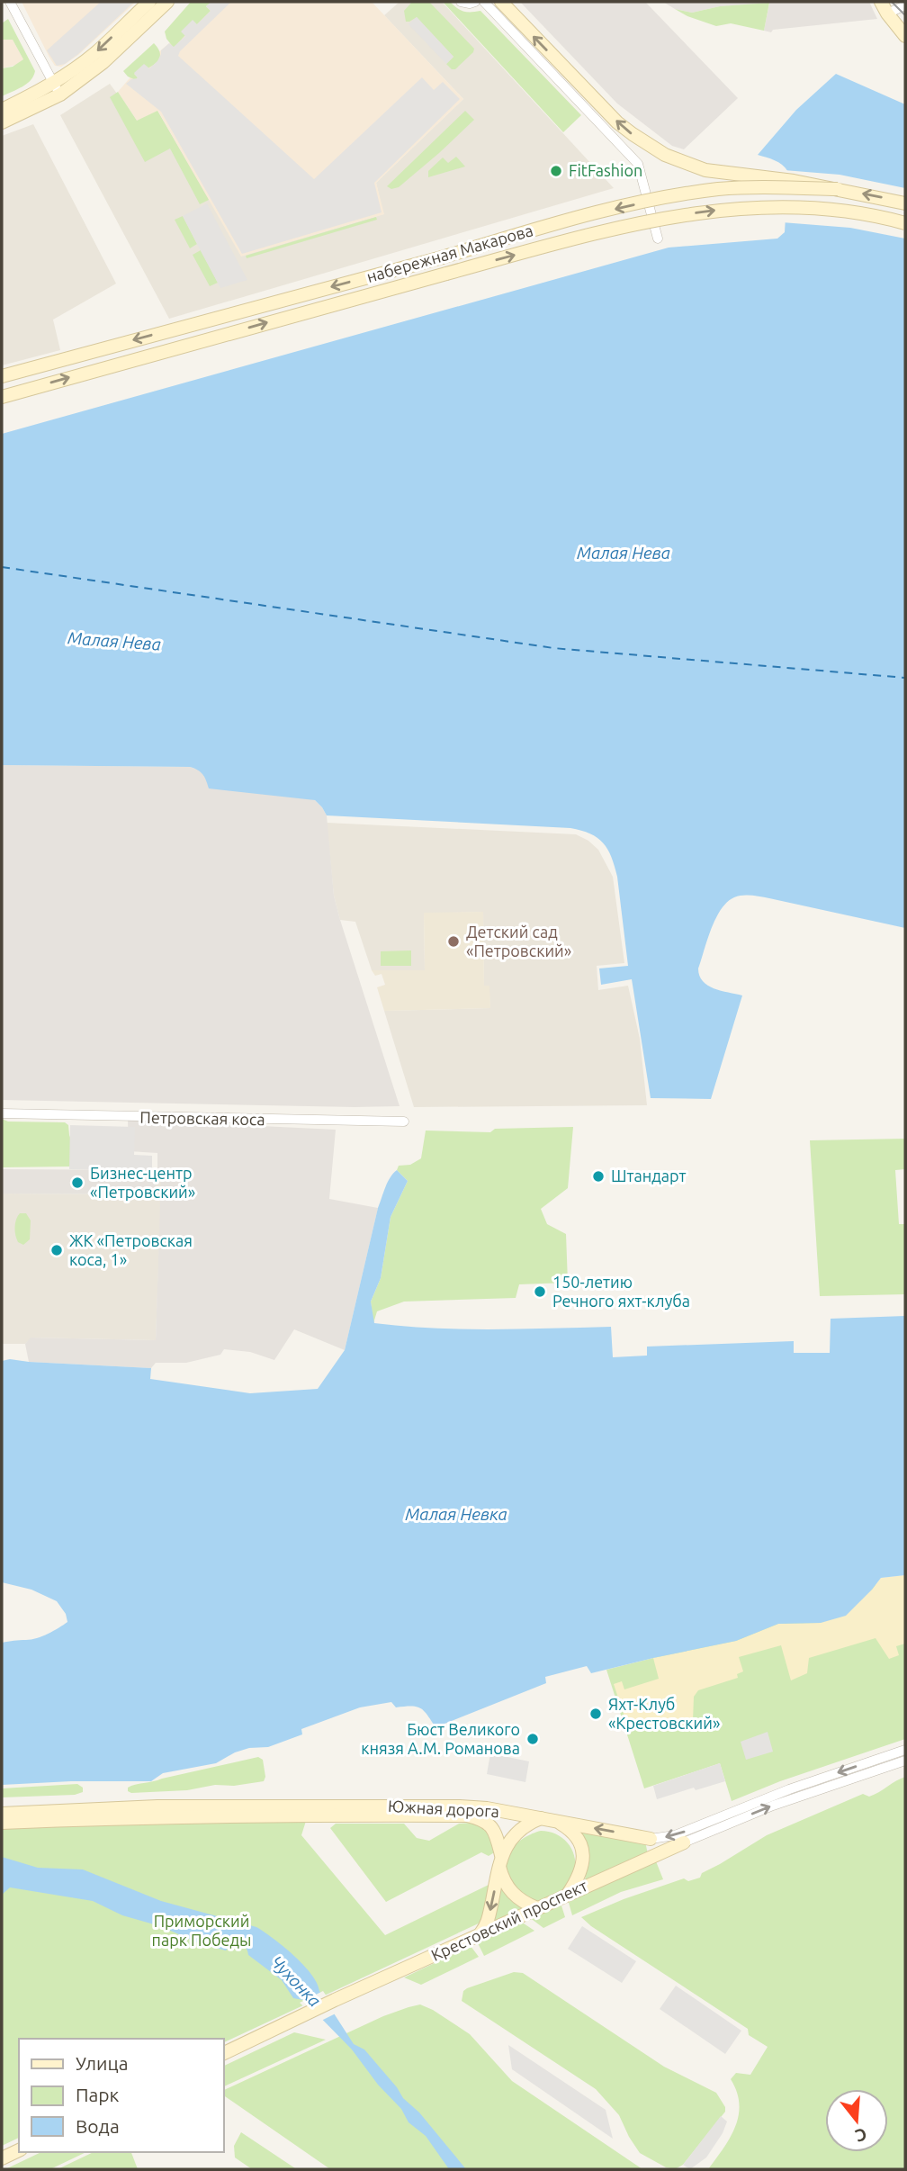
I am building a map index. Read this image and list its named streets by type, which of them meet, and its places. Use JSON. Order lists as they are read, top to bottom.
{
  "streets": {
    "main road": ["набережная Макарова", "Южная дорога", "Крестовский проспект"],
    "street": ["Петровская коса"]
  },
  "crossings": [
    ["Южная дорога", "Крестовский проспект"]
  ],
  "water": ["Малая Нева", "Малая Невка", "Чухонка"],
  "parks": ["Приморский парк Победы"],
  "places": [
    "FitFashion",
    "Детский сад «Петровский»",
    "Штандарт",
    "Бизнес-центр «Петровский»",
    "ЖК «Петровская коса, 1»",
    "150-летию Речного яхт-клуба",
    "Яхт-Клуб «Крестовский»",
    "Бюст Великого князя А.М. Романова"
  ],
  "legend": ["Улица", "Парк", "Вода"],
  "north": "bottom"
}
